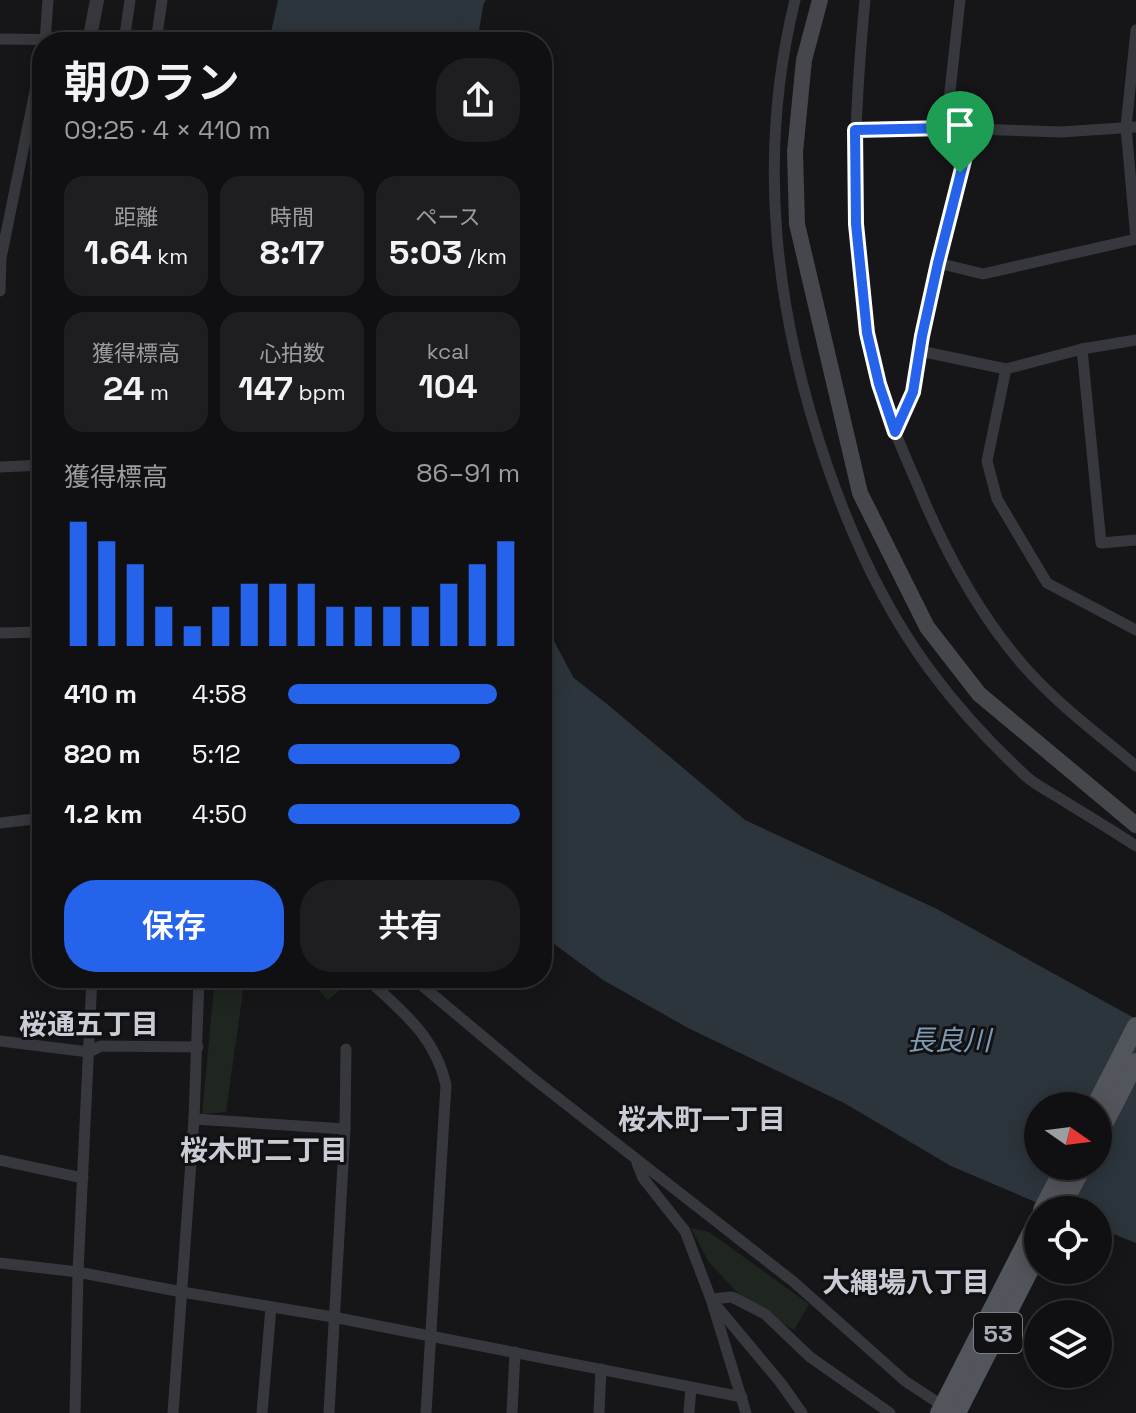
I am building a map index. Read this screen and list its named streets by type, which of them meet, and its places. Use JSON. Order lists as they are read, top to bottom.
{
  "streets": {
    "main road": ["53"]
  },
  "districts": [
    "桜通五丁目",
    "桜木町一丁目",
    "桜木町二丁目",
    "大縄場八丁目"
  ],
  "water": ["長良川"],
  "north": "right",
  "page": {
    "heading": ["朝のラン", "09:25 · 4 × 410 m"],
    "stats": [
      ["距離", "1.64 km"],
      ["時間", "8:17"],
      ["ペース", "5:03 /km"],
      ["獲得標高", "24 m"],
      ["心拍数", "147 bpm"],
      ["kcal", "104"]
    ],
    "chart": ["獲得標高", "86–91 m"],
    "list": [
      {
        "name": "410 m",
        "note": "4:58"
      },
      {
        "name": "820 m",
        "note": "5:12"
      },
      {
        "name": "1.2 km",
        "note": "4:50"
      }
    ],
    "buttons": ["保存", "共有"]
  }
}
